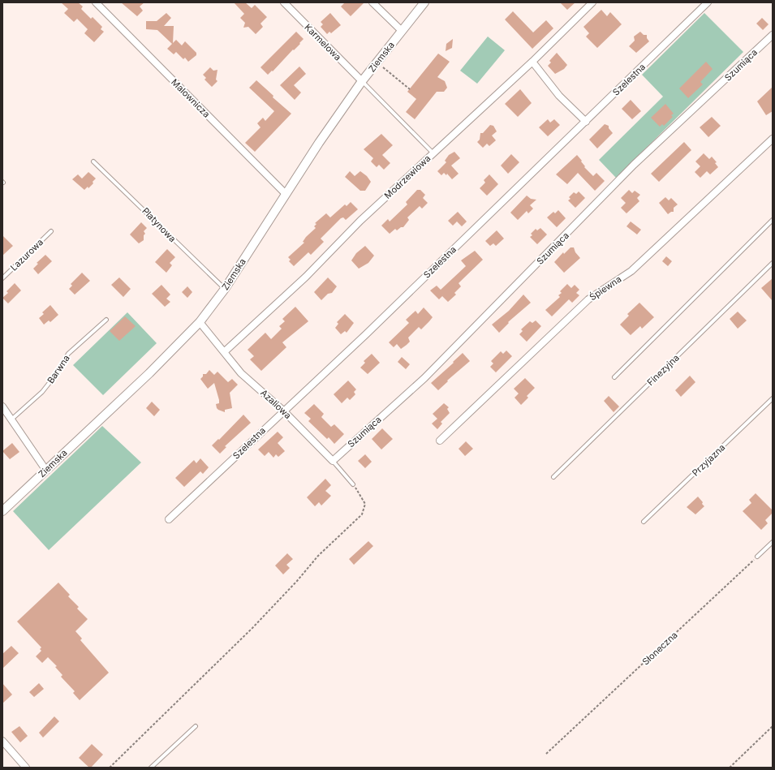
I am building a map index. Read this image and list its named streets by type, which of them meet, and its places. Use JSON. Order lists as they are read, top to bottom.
{
  "streets": {
    "street": [
      "Karmelowa",
      "Ziemska",
      "Szumiąca",
      "Szelestna",
      "Malownicza",
      "Modrzewiowa",
      "Śpiewna",
      "Azaliowa"
    ],
    "lane": [
      "Platynowa",
      "Lazurowa",
      "Barwna",
      "Finezyjna",
      "Przyjazna"
    ],
    "path": ["Słoneczna"]
  },
  "crossings": [
    ["Karmelowa", "Ziemska"],
    ["Ziemska", "Malownicza"],
    ["Ziemska", "Platynowa"],
    ["Ziemska", "Azaliowa"],
    ["Szumiąca", "Azaliowa"],
    ["Szelestna", "Azaliowa"],
    ["Modrzewiowa", "Azaliowa"]
  ]
}
